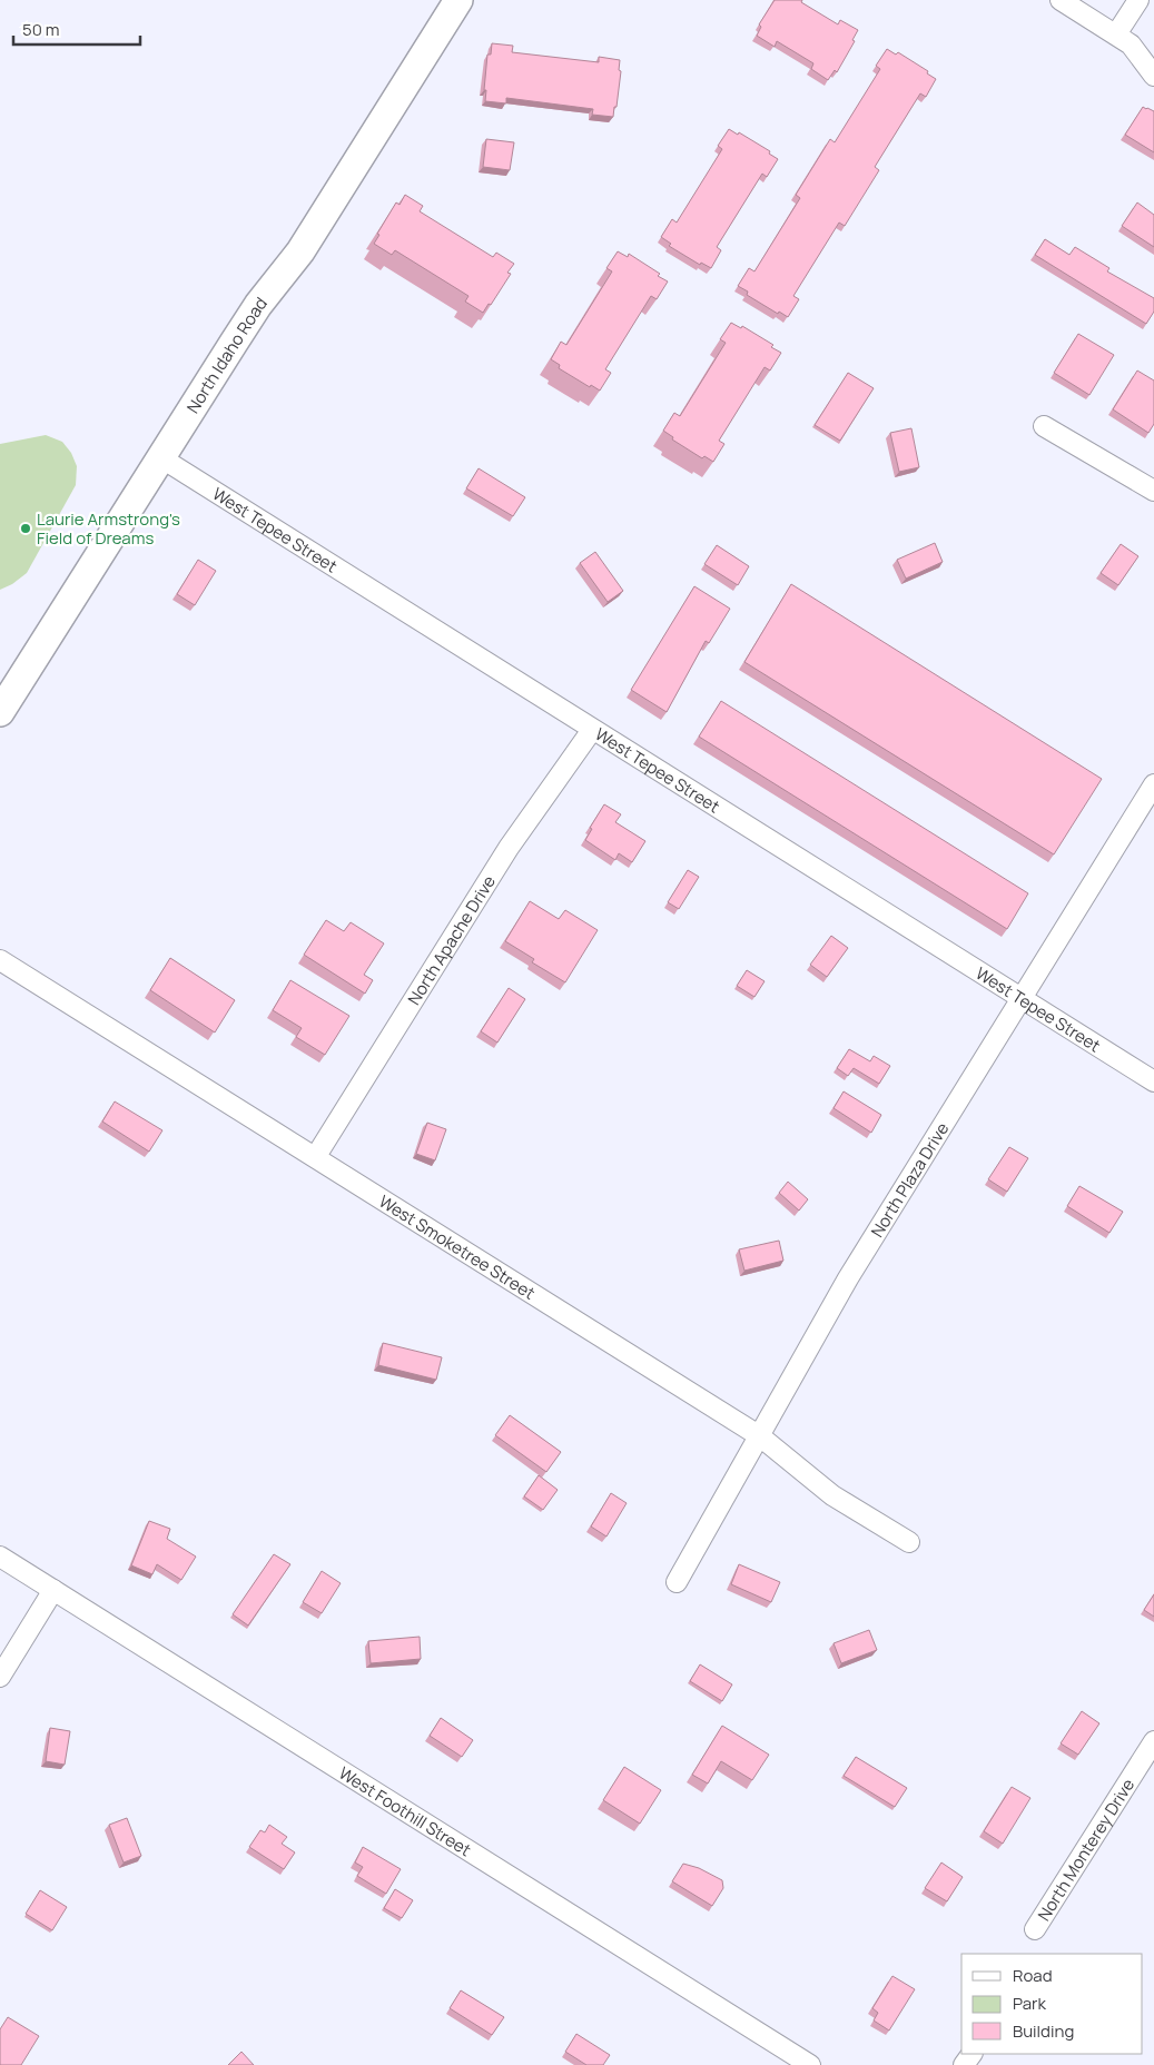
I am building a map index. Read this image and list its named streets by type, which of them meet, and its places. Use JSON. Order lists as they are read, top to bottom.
{
  "streets": {
    "street": [
      "North Idaho Road",
      "West Tepee Street",
      "North Apache Drive",
      "North Plaza Drive",
      "West Smoketree Street",
      "West Foothill Street",
      "North Monterey Drive"
    ]
  },
  "crossings": [
    ["North Idaho Road", "West Tepee Street"],
    ["West Tepee Street", "North Apache Drive"],
    ["West Tepee Street", "North Plaza Drive"],
    ["North Apache Drive", "West Smoketree Street"],
    ["North Plaza Drive", "West Smoketree Street"]
  ],
  "places": ["Laurie Armstrong's Field of Dreams"],
  "legend": ["Road", "Park", "Building"],
  "scale_bar": "50 m"
}
